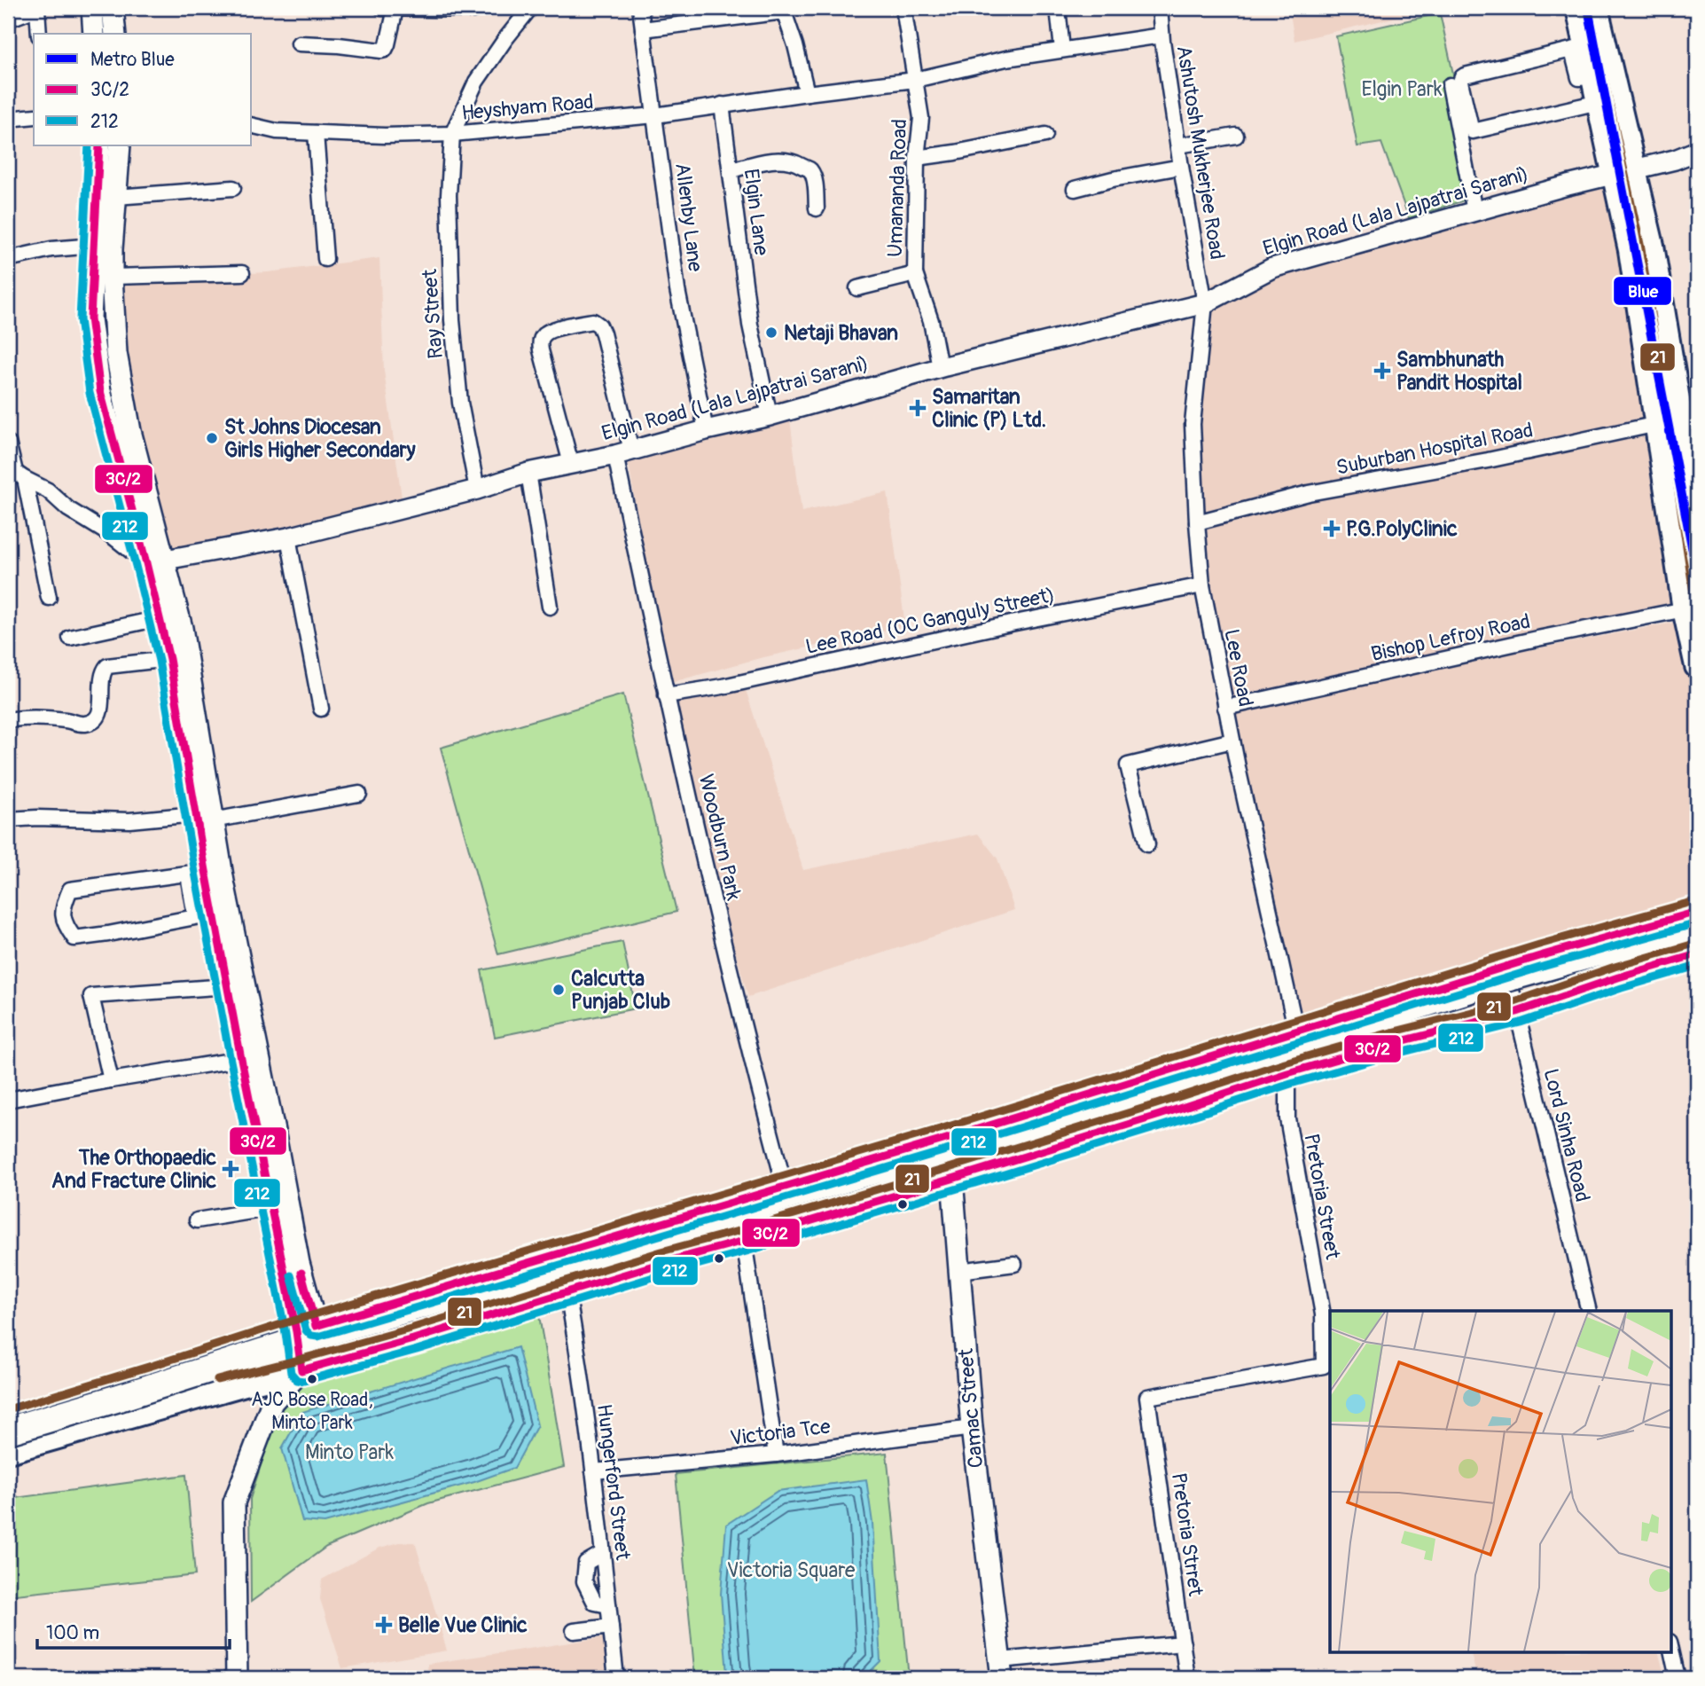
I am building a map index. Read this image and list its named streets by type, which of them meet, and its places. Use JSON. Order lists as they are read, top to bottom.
{
  "streets": {
    "main road": ["Camac Street"],
    "street": [
      "Heyshyam Road",
      "Ashutosh Mukherjee Road",
      "Umananda Road",
      "Elgin Road (Lala Lajpatrai Sarani)",
      "Elgin Lane",
      "Allenby Lane",
      "Ray Street",
      "Suburban Hospital Road",
      "Lee Road (OC Ganguly Street)",
      "Bishop Lefroy Road",
      "Lee Road",
      "Woodburn Park",
      "Lord Sinha Road",
      "Pretoria Street",
      "Victoria Tce",
      "Hungerford Street",
      "Pretoria Strret"
    ]
  },
  "crossings": [
    ["Heyshyam Road", "Ashutosh Mukherjee Road"],
    ["Heyshyam Road", "Umananda Road"],
    ["Heyshyam Road", "Elgin Lane"],
    ["Heyshyam Road", "Allenby Lane"],
    ["Heyshyam Road", "Ray Street"],
    ["Ashutosh Mukherjee Road", "Elgin Road (Lala Lajpatrai Sarani)"],
    ["Ashutosh Mukherjee Road", "Lee Road"],
    ["Umananda Road", "Elgin Road (Lala Lajpatrai Sarani)"],
    ["Elgin Road (Lala Lajpatrai Sarani)", "Elgin Lane"],
    ["Elgin Road (Lala Lajpatrai Sarani)", "Allenby Lane"],
    ["Elgin Road (Lala Lajpatrai Sarani)", "Ray Street"],
    ["Elgin Road (Lala Lajpatrai Sarani)", "Lee Road"],
    ["Elgin Road (Lala Lajpatrai Sarani)", "Woodburn Park"],
    ["Suburban Hospital Road", "Lee Road"],
    ["Lee Road (OC Ganguly Street)", "Lee Road"],
    ["Lee Road (OC Ganguly Street)", "Woodburn Park"],
    ["Bishop Lefroy Road", "Lee Road"],
    ["Lee Road", "Pretoria Street"],
    ["Pretoria Street", "Pretoria Strret"],
    ["Camac Street", "Victoria Tce"],
    ["Victoria Tce", "Hungerford Street"]
  ],
  "parks": ["Elgin Park", "Minto Park", "Victoria Square"],
  "places": {
    "other": [
      "Netaji Bhavan",
      "St Johns Diocesan Girls Higher Secondary",
      "Calcutta Punjab Club",
      "AJC Bose Road, Minto Park"
    ],
    "health": [
      "Sambhunath Pandit Hospital",
      "Samaritan Clinic (P) Ltd.",
      "P.G.PolyClinic",
      "The Orthopaedic And Fracture Clinic",
      "Belle Vue Clinic"
    ]
  },
  "lines": [
    "metro line Blue",
    "transit line 21",
    "transit line 3C/2",
    "transit line 212"
  ],
  "legend": ["Metro Blue", "3C/2", "212"],
  "scale_bar": "100 m"
}
